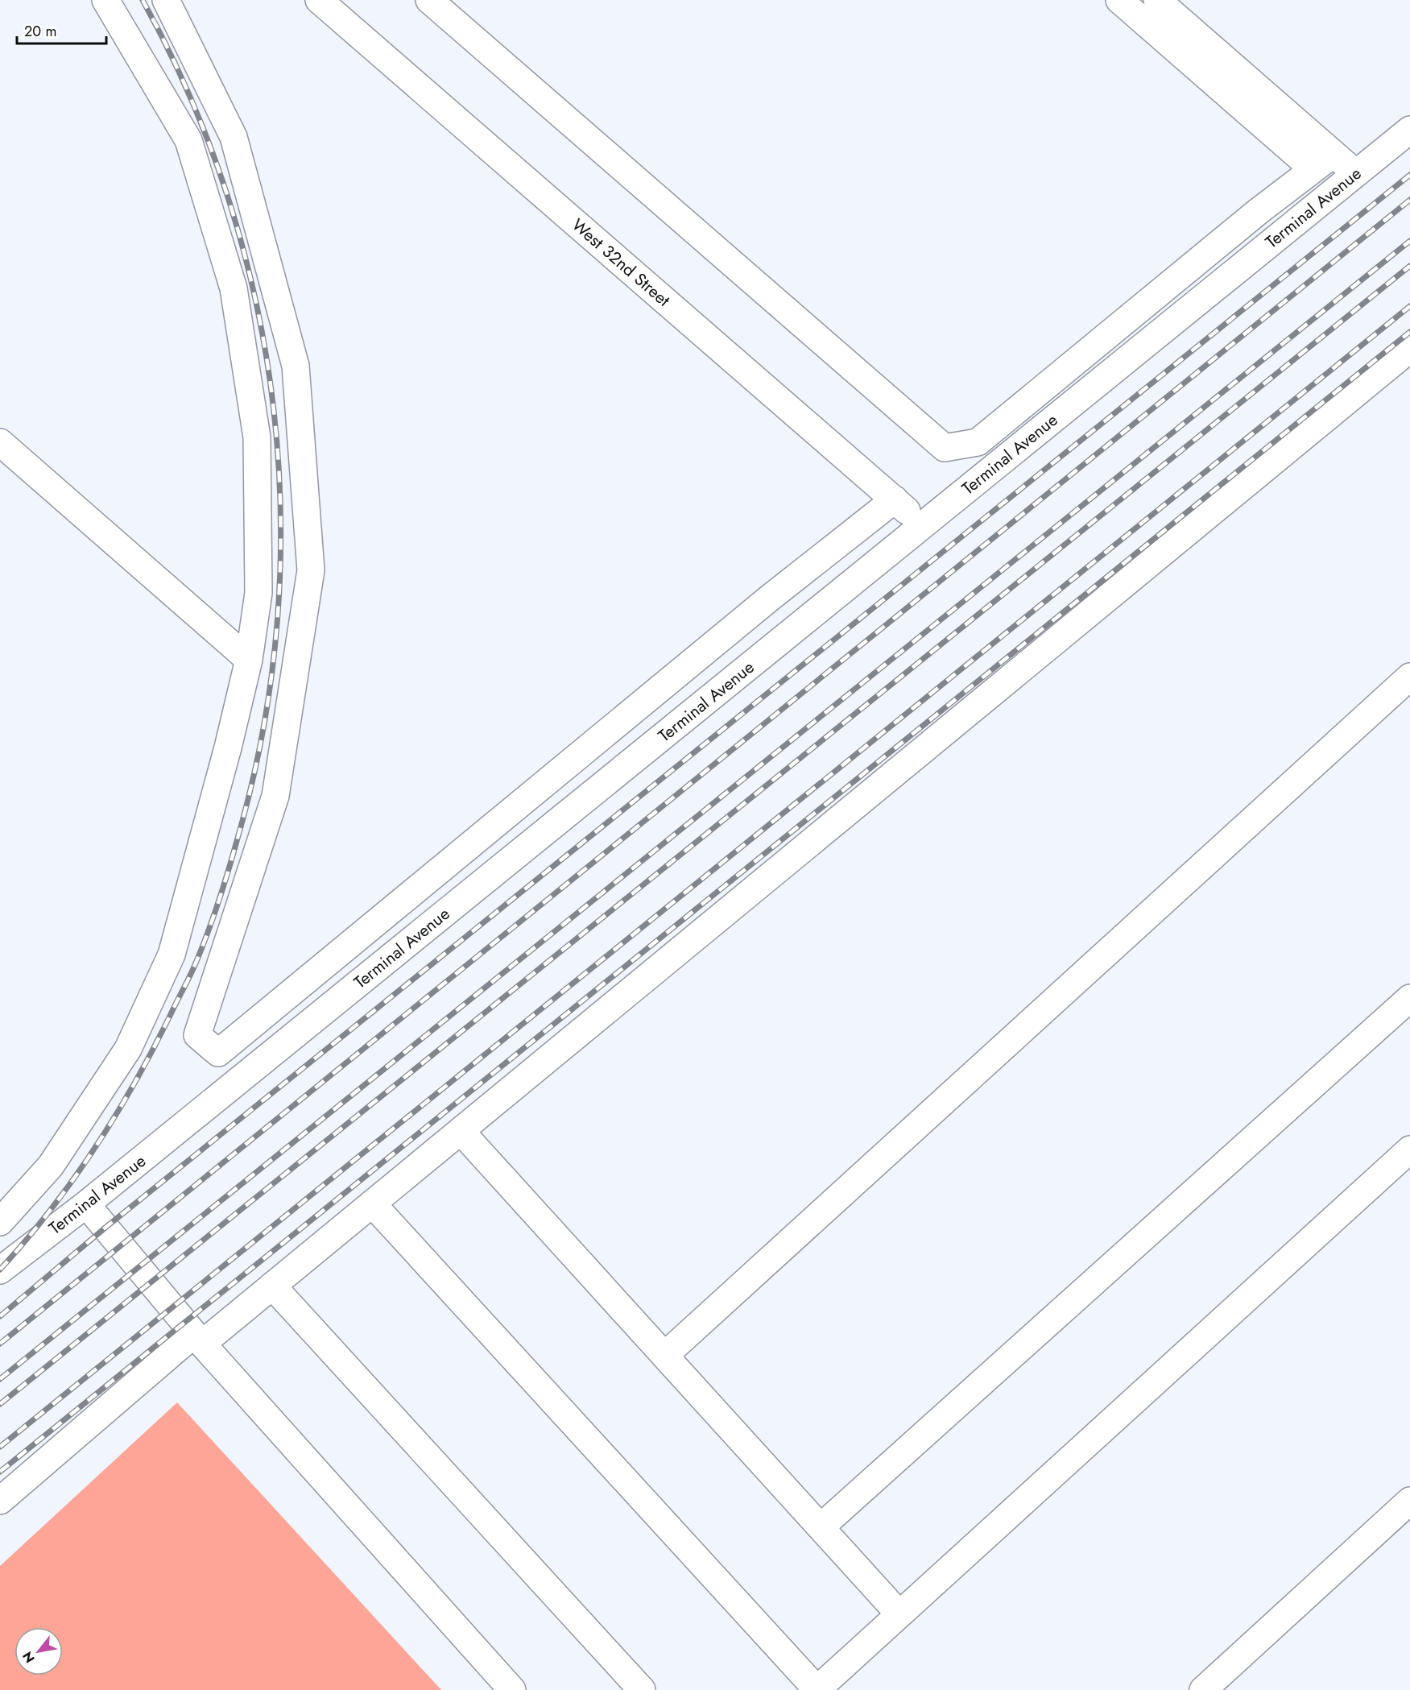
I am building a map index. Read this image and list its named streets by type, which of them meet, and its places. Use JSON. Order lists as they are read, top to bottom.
{
  "streets": {
    "street": ["Terminal Avenue", "West 32nd Street"]
  },
  "crossings": [
    ["Terminal Avenue", "West 32nd Street"]
  ],
  "scale_bar": "20 m",
  "north": "bottom left"
}
